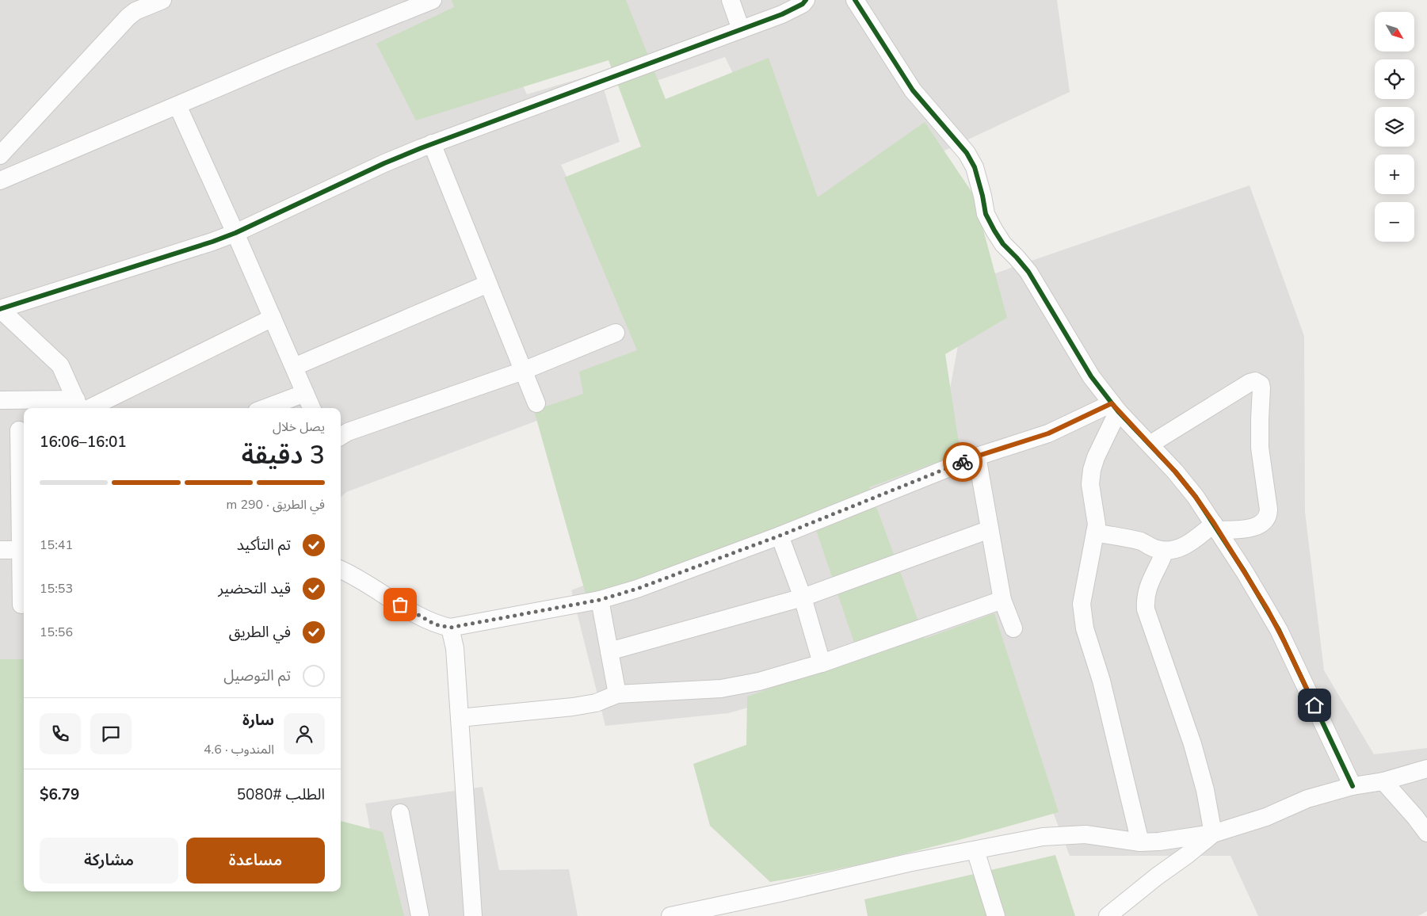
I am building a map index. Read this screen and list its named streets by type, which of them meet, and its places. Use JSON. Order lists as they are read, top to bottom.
{
  "north": "bottom right",
  "page": {
    "map_buttons": ["+", "−"],
    "heading": ["3 دقيقة", "يصل خلال", "16:01–16:06"],
    "panel": [
      "سارة",
      "المندوب · 4.6",
      "الطلب #5080",
      "$6.79"
    ],
    "bar": "في الطريق · 290 m",
    "list": [
      ["تم التأكيد", "15:41"],
      ["قيد التحضير", "15:53"],
      ["في الطريق", "15:56"],
      "تم التوصيل"
    ],
    "buttons": ["مساعدة", "مشاركة"]
  }
}
